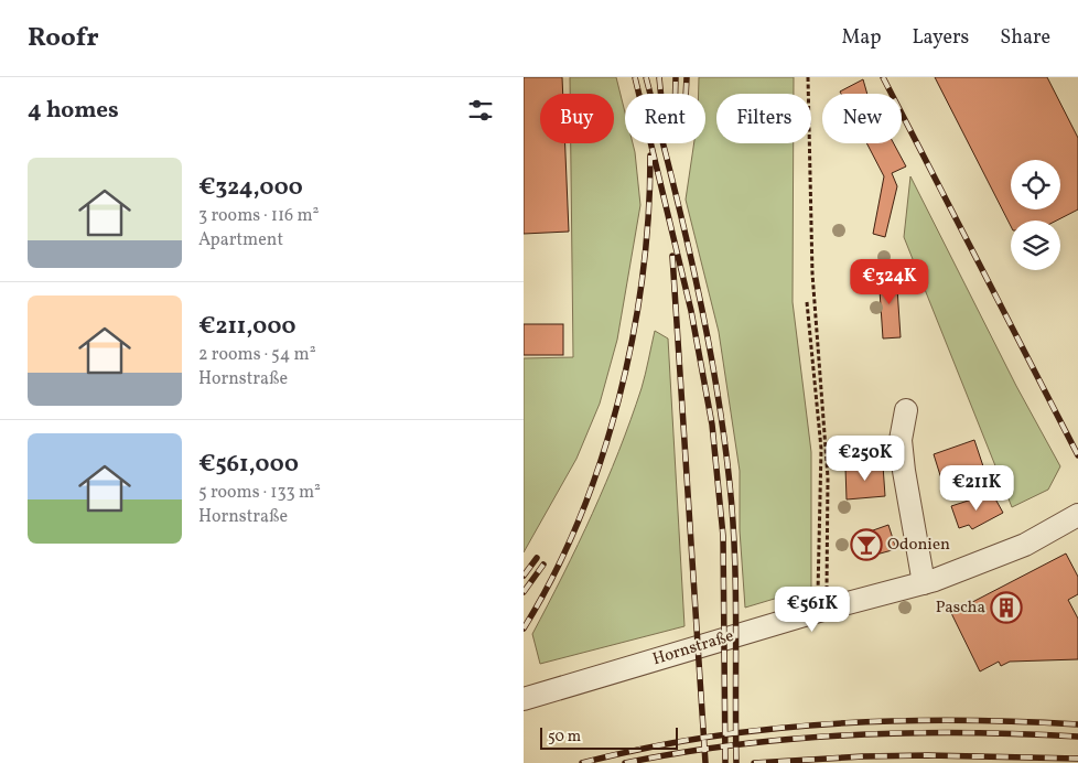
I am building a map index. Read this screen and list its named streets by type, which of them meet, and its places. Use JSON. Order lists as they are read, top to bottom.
{
  "streets": {
    "street": ["Hornstraße"]
  },
  "places": {
    "bar": ["Odonien"],
    "building": ["Pascha"]
  },
  "scale_bar": "50 m",
  "page": {
    "header": "Roofr",
    "nav": ["Map", "Layers", "Share"],
    "heading": "4 homes",
    "chip": [
      "Buy",
      "Rent",
      "Filters",
      "New"
    ],
    "list": [
      {
        "name": "€324,000",
        "note": "3 rooms · 116 m² · Apartment"
      },
      {
        "name": "€211,000",
        "note": "2 rooms · 54 m² · Hornstraße"
      },
      {
        "name": "€561,000",
        "note": "5 rooms · 133 m² · Hornstraße"
      }
    ],
    "price": [
      "€324K",
      "€250K",
      "€211K",
      "€561K"
    ],
    "scale": "50 m"
  }
}
